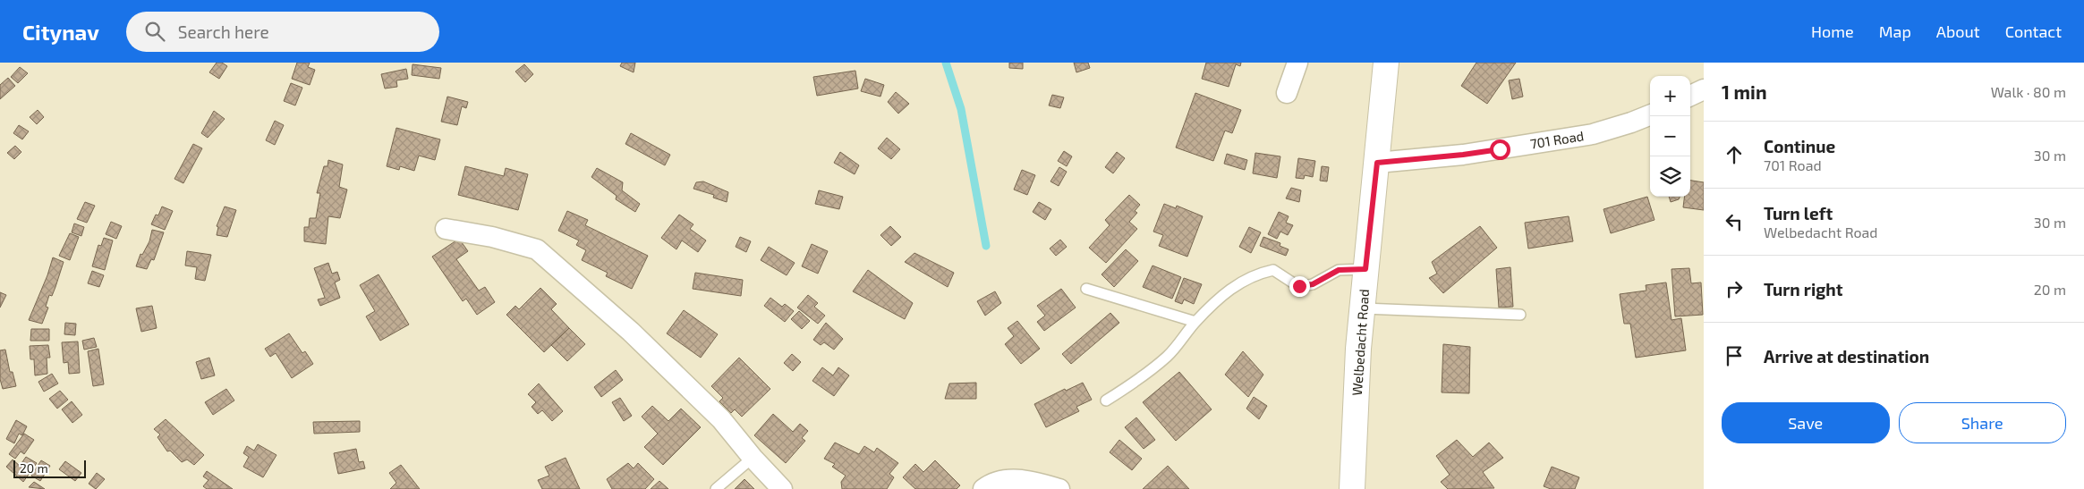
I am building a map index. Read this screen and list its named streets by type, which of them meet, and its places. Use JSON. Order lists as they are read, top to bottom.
{
  "streets": {
    "street": ["701 Road", "Welbedacht Road"]
  },
  "crossings": [
    ["701 Road", "Welbedacht Road"]
  ],
  "scale_bar": "20 m",
  "page": {
    "header": "Citynav",
    "search": "Search here",
    "nav": [
      "Home",
      "Map",
      "About",
      "Contact"
    ],
    "heading": ["1 min", "Walk · 80 m"],
    "map_buttons": ["+", "−"],
    "list": [
      ["Continue", "701 Road", "30 m"],
      ["Turn left", "Welbedacht Road", "30 m"],
      ["Turn right", "20 m"],
      "Arrive at destination"
    ],
    "buttons": ["Save", "Share"],
    "scale": "20 m"
  }
}
